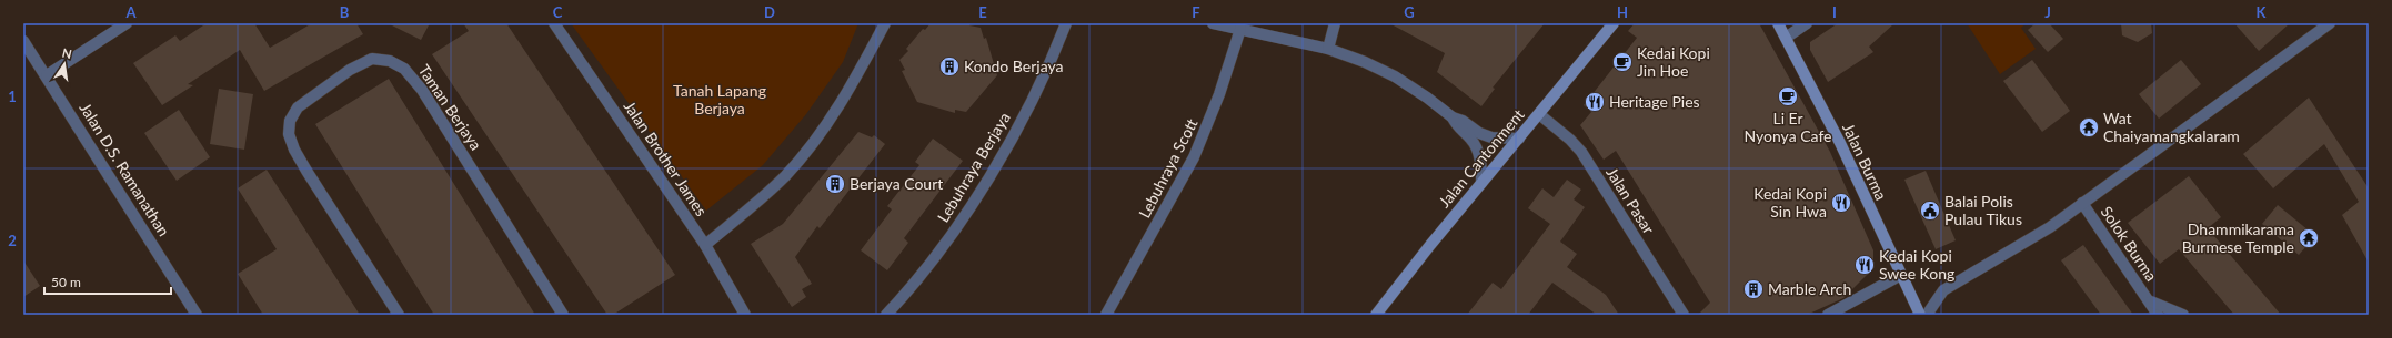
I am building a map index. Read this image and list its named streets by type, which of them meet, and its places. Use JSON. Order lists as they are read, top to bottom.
{
  "streets": {
    "main road": ["Jalan Cantonment", "Jalan Burma"],
    "street": [
      "Taman Berjaya",
      "Jalan Brother James",
      "Lebuhraya Berjaya",
      "Lebuhraya Scott",
      "Jalan D.S. Ramanathan",
      "Jalan Pasar",
      "Solok Burma"
    ]
  },
  "crossings": [
    ["Jalan Cantonment", "Jalan Pasar"]
  ],
  "parks": ["Tanah Lapang Berjaya"],
  "places": {
    "cafe": ["Kedai Kopi Jin Hoe", "Li Er Nyonya Cafe"],
    "building": ["Kondo Berjaya", "Berjaya Court", "Marble Arch"],
    "restaurant": ["Heritage Pies", "Kedai Kopi Sin Hwa", "Kedai Kopi Swee Kong"],
    "temple": ["Wat Chaiyamangkalaram", "Dhammikarama Burmese Temple"],
    "public building": ["Balai Polis Pulau Tikus"]
  },
  "scale_bar": "50 m",
  "north": "top",
  "grid": {
    "columns": [
      "A",
      "B",
      "C",
      "D",
      "E",
      "F",
      "G",
      "H",
      "I",
      "J",
      "K"
    ],
    "rows": ["1", "2"]
  }
}
